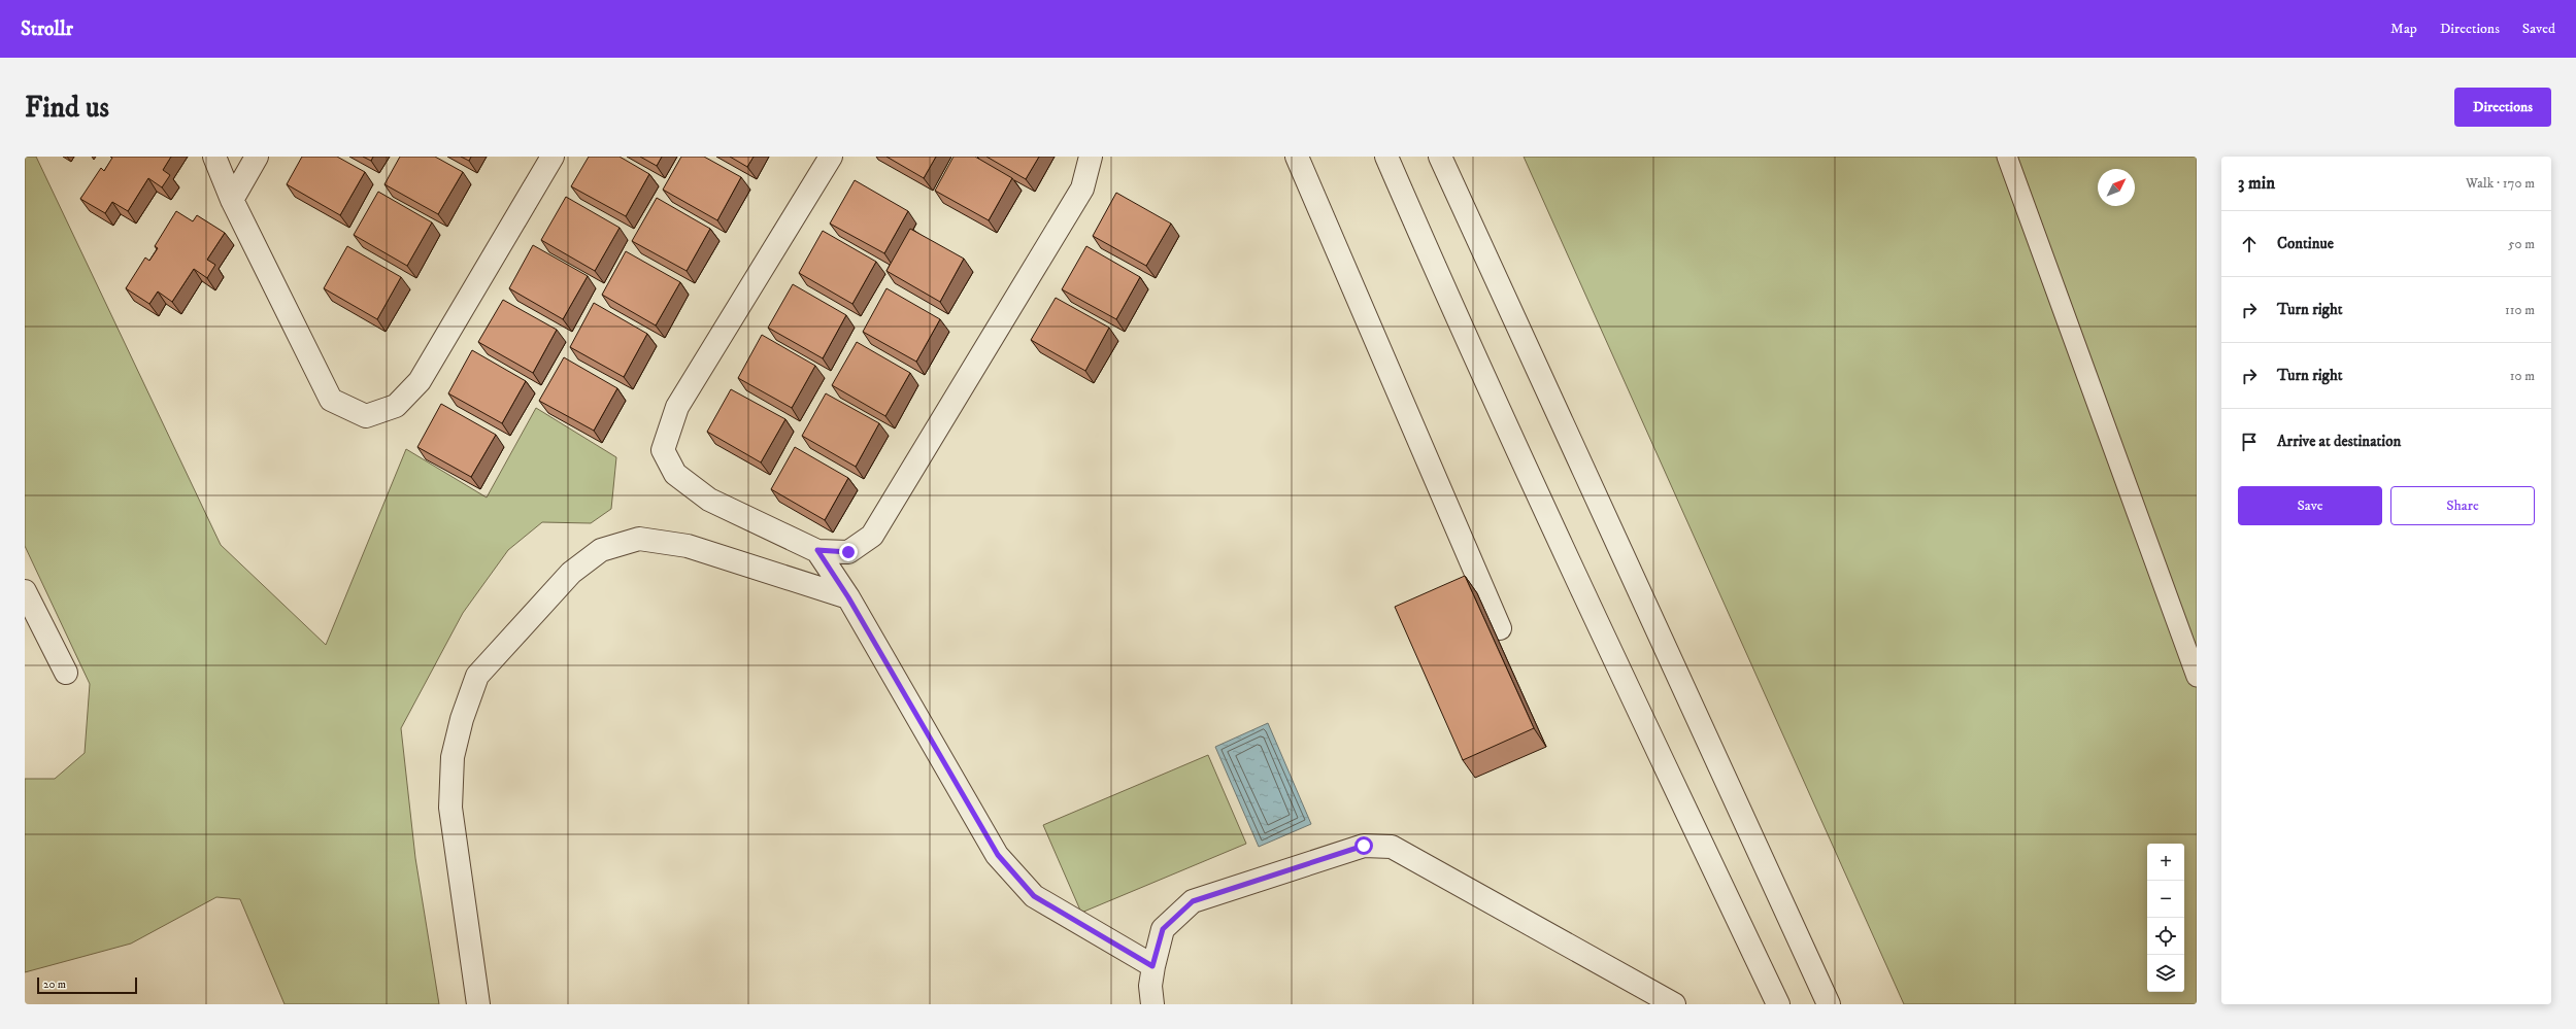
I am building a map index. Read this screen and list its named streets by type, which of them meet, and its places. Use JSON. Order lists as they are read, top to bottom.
{
  "scale_bar": "20 m",
  "north": "top right",
  "page": {
    "header": "Strollr",
    "nav": ["Map", "Directions", "Saved"],
    "buttons": [
      "Directions",
      ["Save", "Share"]
    ],
    "title": "Find us",
    "heading": ["3 min", "Walk · 170 m"],
    "list": [
      ["Continue", "50 m"],
      ["Turn right", "110 m"],
      ["Turn right", "10 m"],
      "Arrive at destination"
    ],
    "map_buttons": ["+", "−"],
    "scale": "20 m"
  }
}
